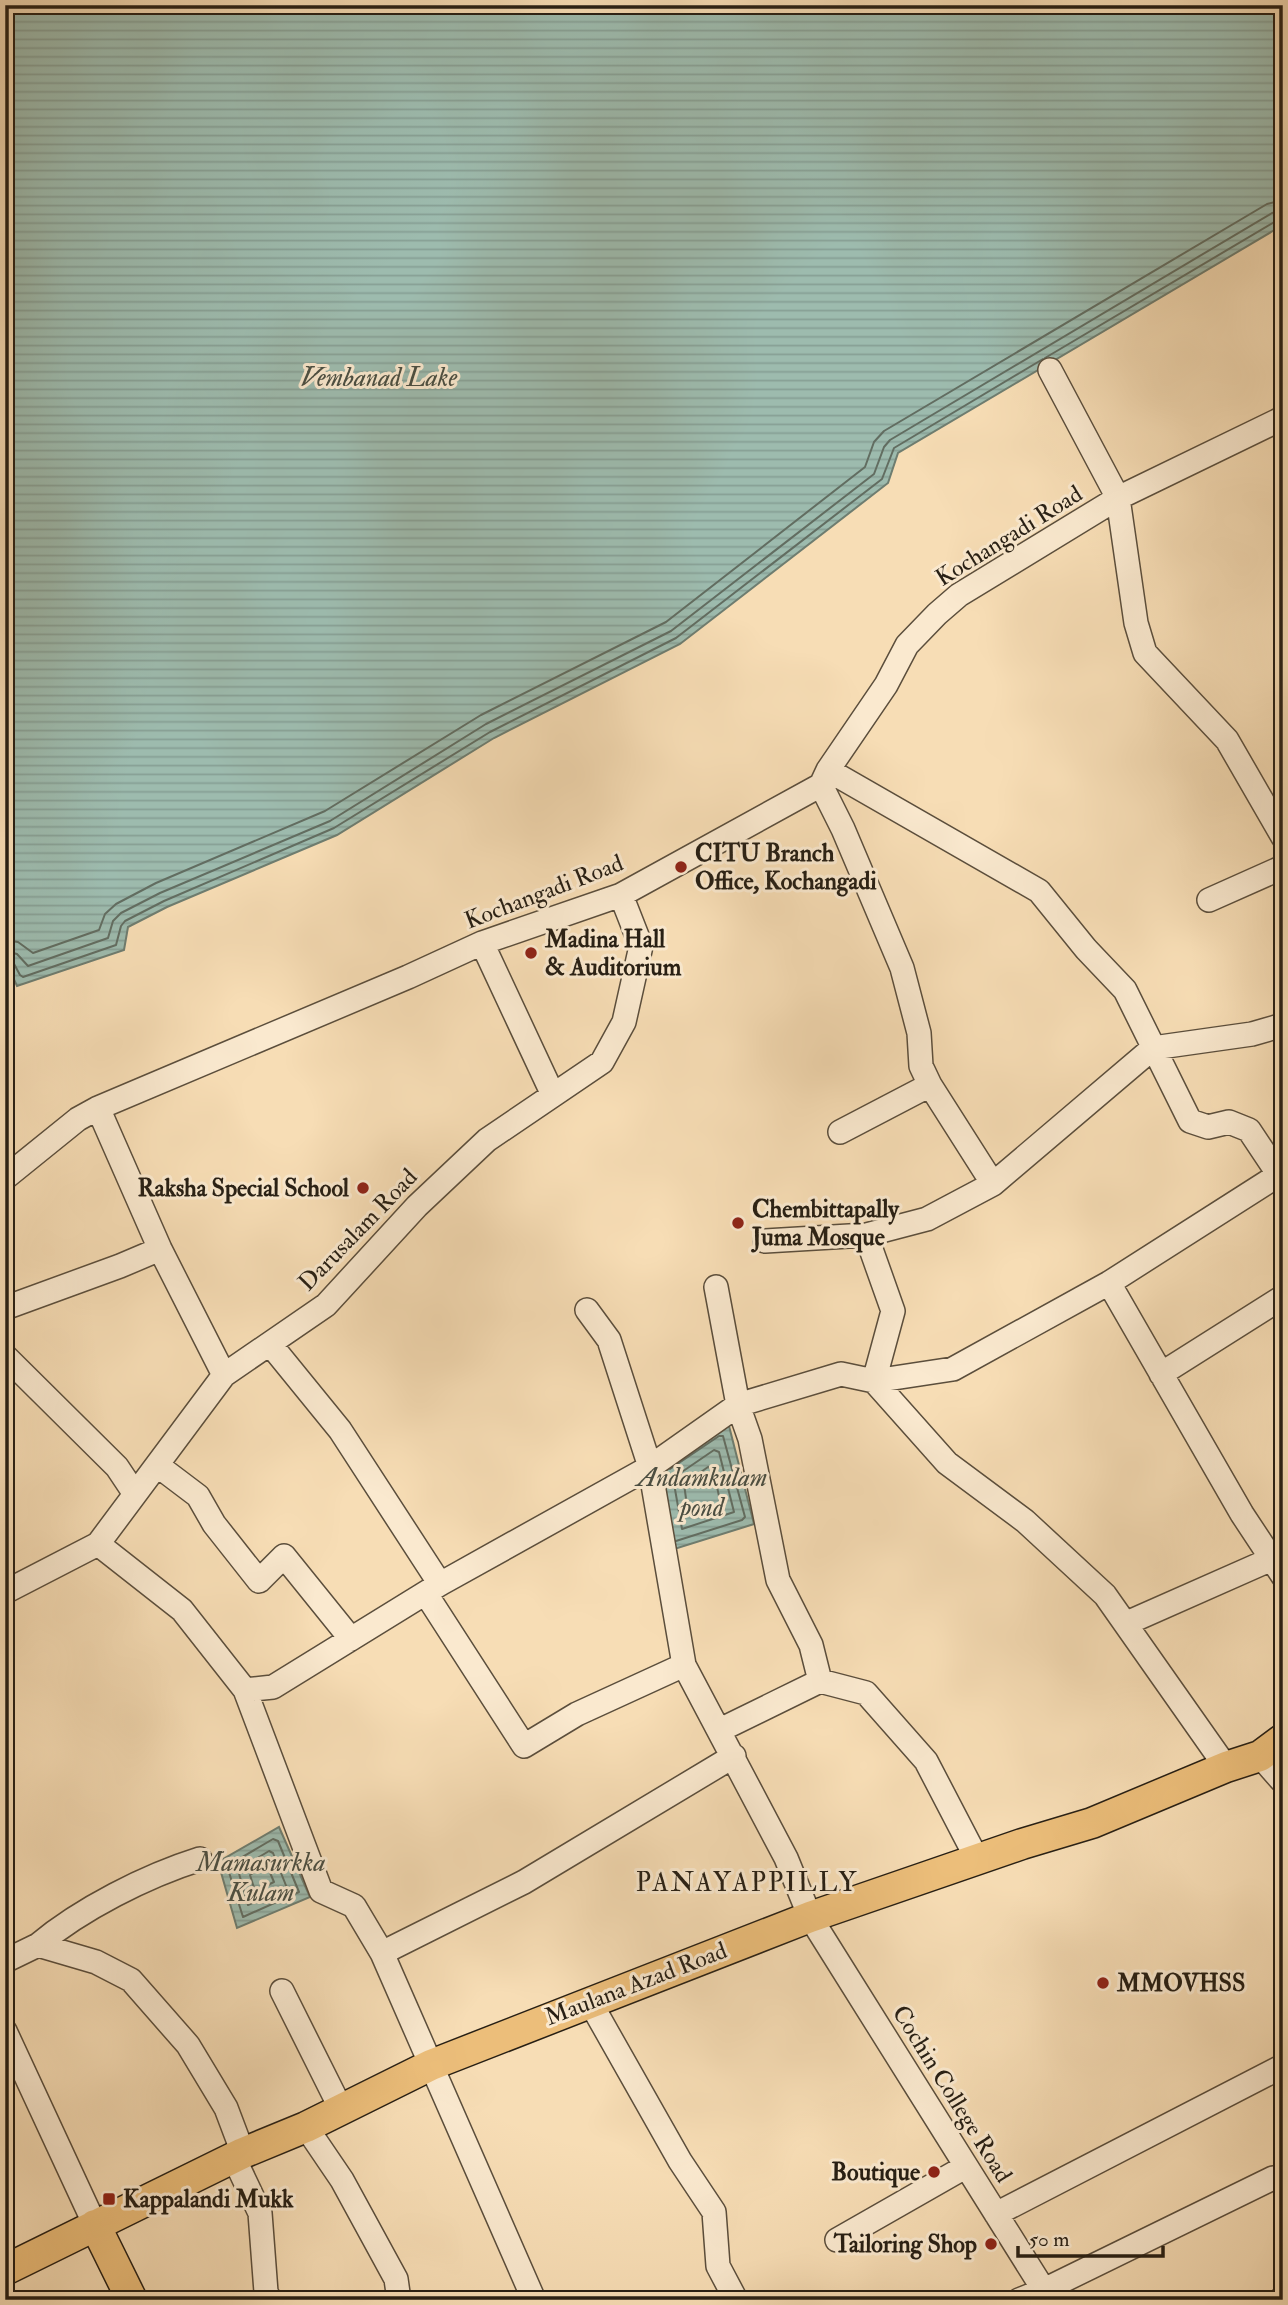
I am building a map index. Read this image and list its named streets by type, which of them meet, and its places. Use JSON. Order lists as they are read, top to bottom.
{
  "streets": {
    "main road": ["Maulana Azad Road"],
    "street": ["Kochangadi Road", "Darusalam Road", "Cochin College Road"]
  },
  "crossings": [
    ["Kochangadi Road", "Darusalam Road"],
    ["Maulana Azad Road", "Cochin College Road"]
  ],
  "districts": ["PANAYAPPILLY"],
  "water": ["Vembanad Lake", "Andamkulam pond", "Mamasurkka Kulam"],
  "places": {
    "other": [
      "CITU Branch Office, Kochangadi",
      "Madina Hall & Auditorium",
      "Raksha Special School",
      "Chembittapally Juma Mosque",
      "MMOVHSS",
      "Boutique",
      "Tailoring Shop"
    ],
    "transit": ["Kappalandi Mukk"]
  },
  "scale_bar": "50 m"
}
